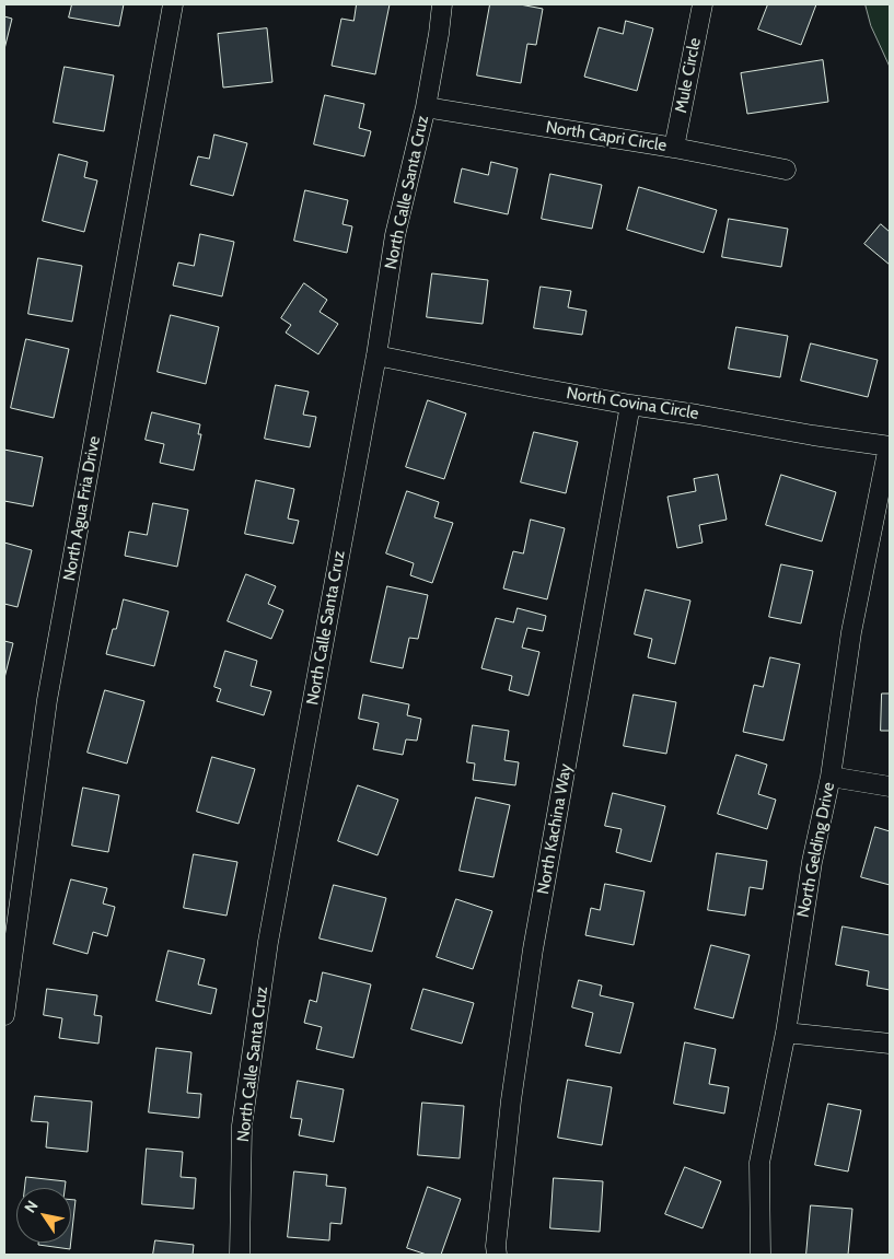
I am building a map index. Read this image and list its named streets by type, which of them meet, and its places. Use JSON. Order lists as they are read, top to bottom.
{
  "streets": {
    "street": [
      "Mule Circle",
      "North Capri Circle",
      "North Calle Santa Cruz",
      "North Covina Circle",
      "North Agua Fria Drive",
      "North Kachina Way",
      "North Gelding Drive"
    ]
  },
  "crossings": [
    ["Mule Circle", "North Capri Circle"],
    ["North Capri Circle", "North Calle Santa Cruz"],
    ["North Calle Santa Cruz", "North Covina Circle"],
    ["North Covina Circle", "North Kachina Way"],
    ["North Covina Circle", "North Gelding Drive"]
  ],
  "north": "top left"
}
